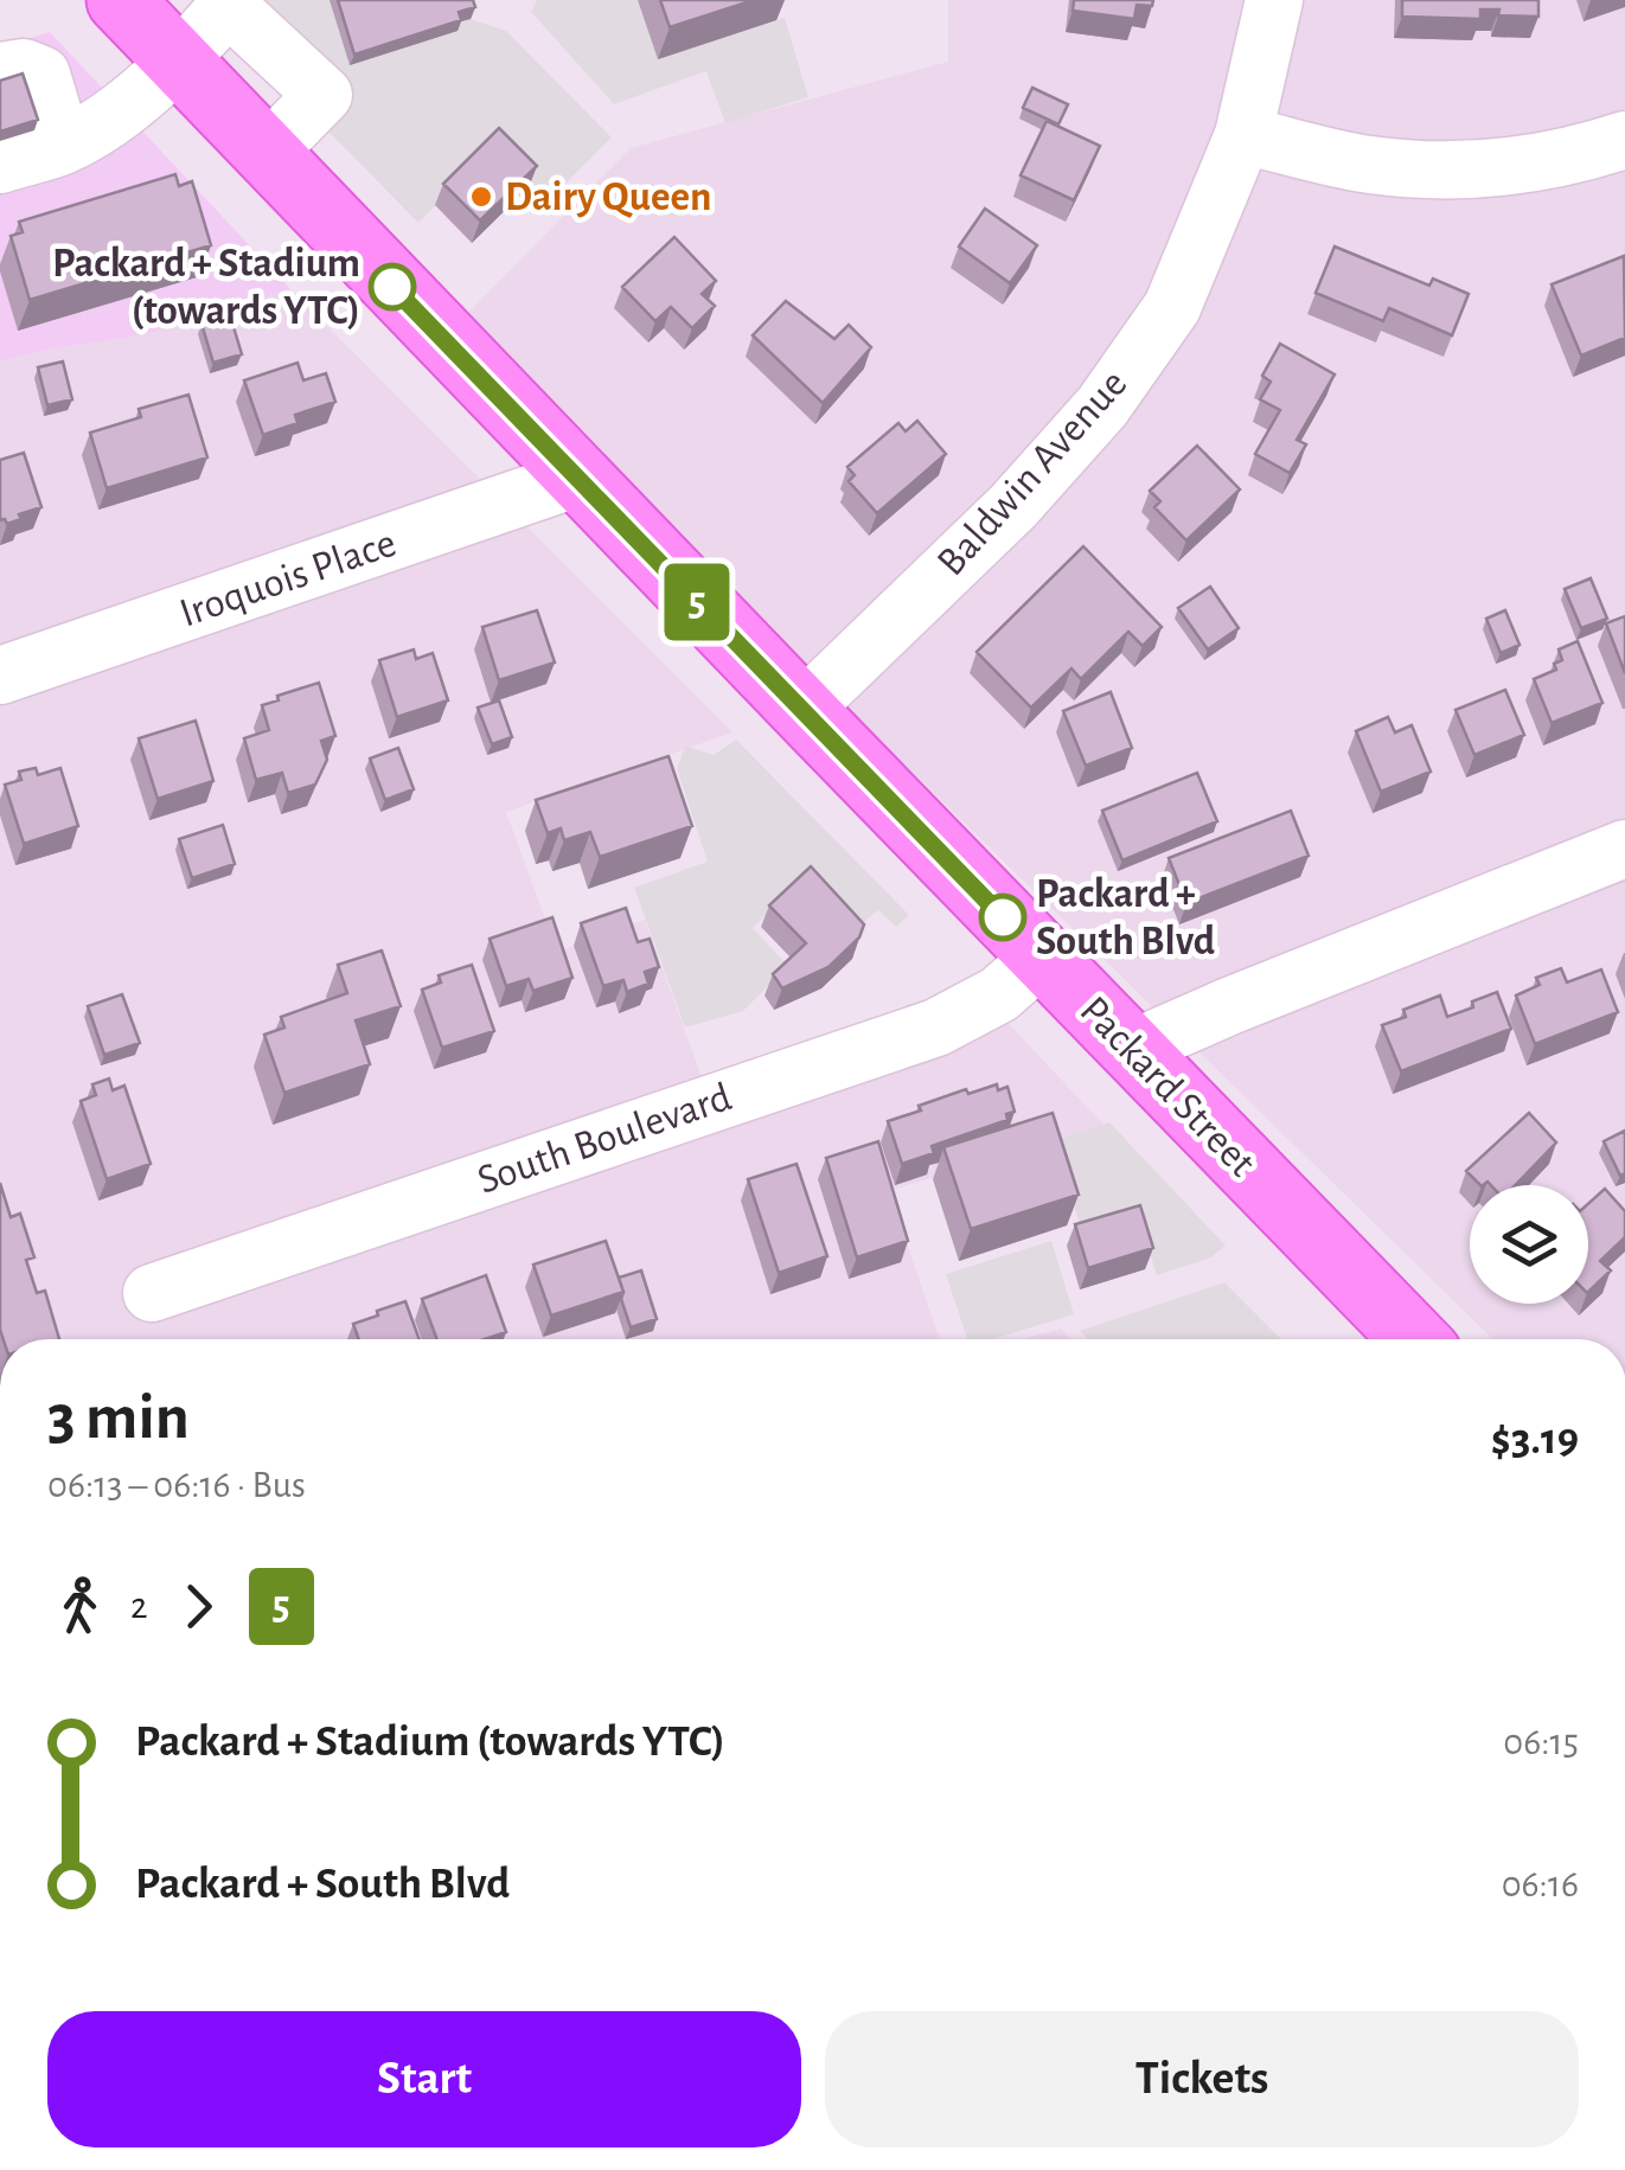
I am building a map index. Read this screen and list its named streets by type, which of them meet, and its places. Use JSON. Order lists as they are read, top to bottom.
{
  "streets": {
    "main road": ["Packard Street"],
    "street": ["Baldwin Avenue", "Iroquois Place", "South Boulevard"]
  },
  "crossings": [
    ["Baldwin Avenue", "Packard Street"],
    ["Iroquois Place", "Packard Street"],
    ["Packard Street", "South Boulevard"]
  ],
  "places": ["Dairy Queen", "Packard + Stadium (towards YTC)", "Packard + South Blvd"],
  "lines": ["bus line 5"],
  "page": {
    "on_map": "5",
    "heading": ["3 min", "06:13 – 06:16 · Bus", "$3.19"],
    "legs": ["2", "5"],
    "list": [
      {
        "name": "Packard + Stadium (towards YTC)",
        "value": "06:15"
      },
      {
        "name": "Packard + South Blvd",
        "value": "06:16"
      }
    ],
    "buttons": ["Start", "Tickets"]
  }
}
